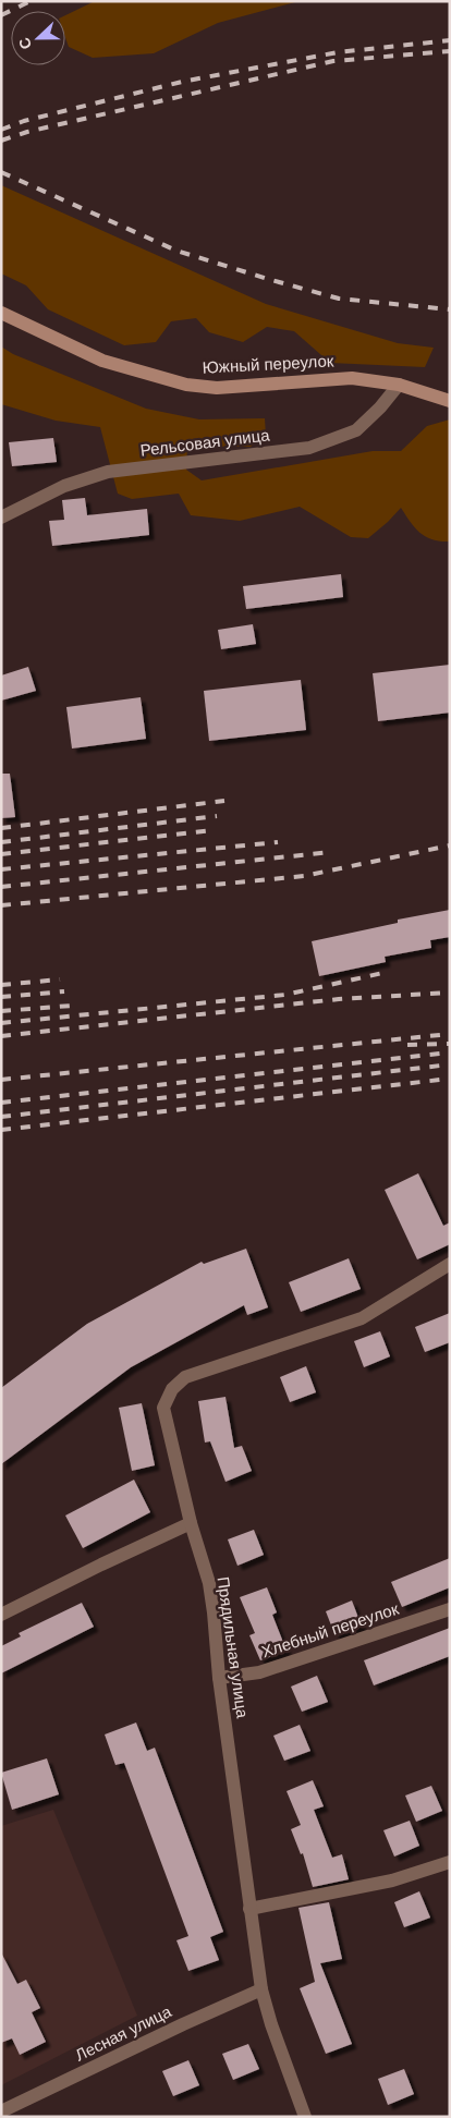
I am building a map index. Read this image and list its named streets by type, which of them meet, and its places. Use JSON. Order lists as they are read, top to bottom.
{
  "streets": {
    "street": [
      "Южный переулок",
      "Рельсовая улица",
      "Хлебный переулок",
      "Прядильная улица",
      "Лесная улица"
    ]
  },
  "crossings": [
    ["Южный переулок", "Рельсовая улица"],
    ["Хлебный переулок", "Прядильная улица"],
    ["Прядильная улица", "Лесная улица"]
  ],
  "north": "left"
}
